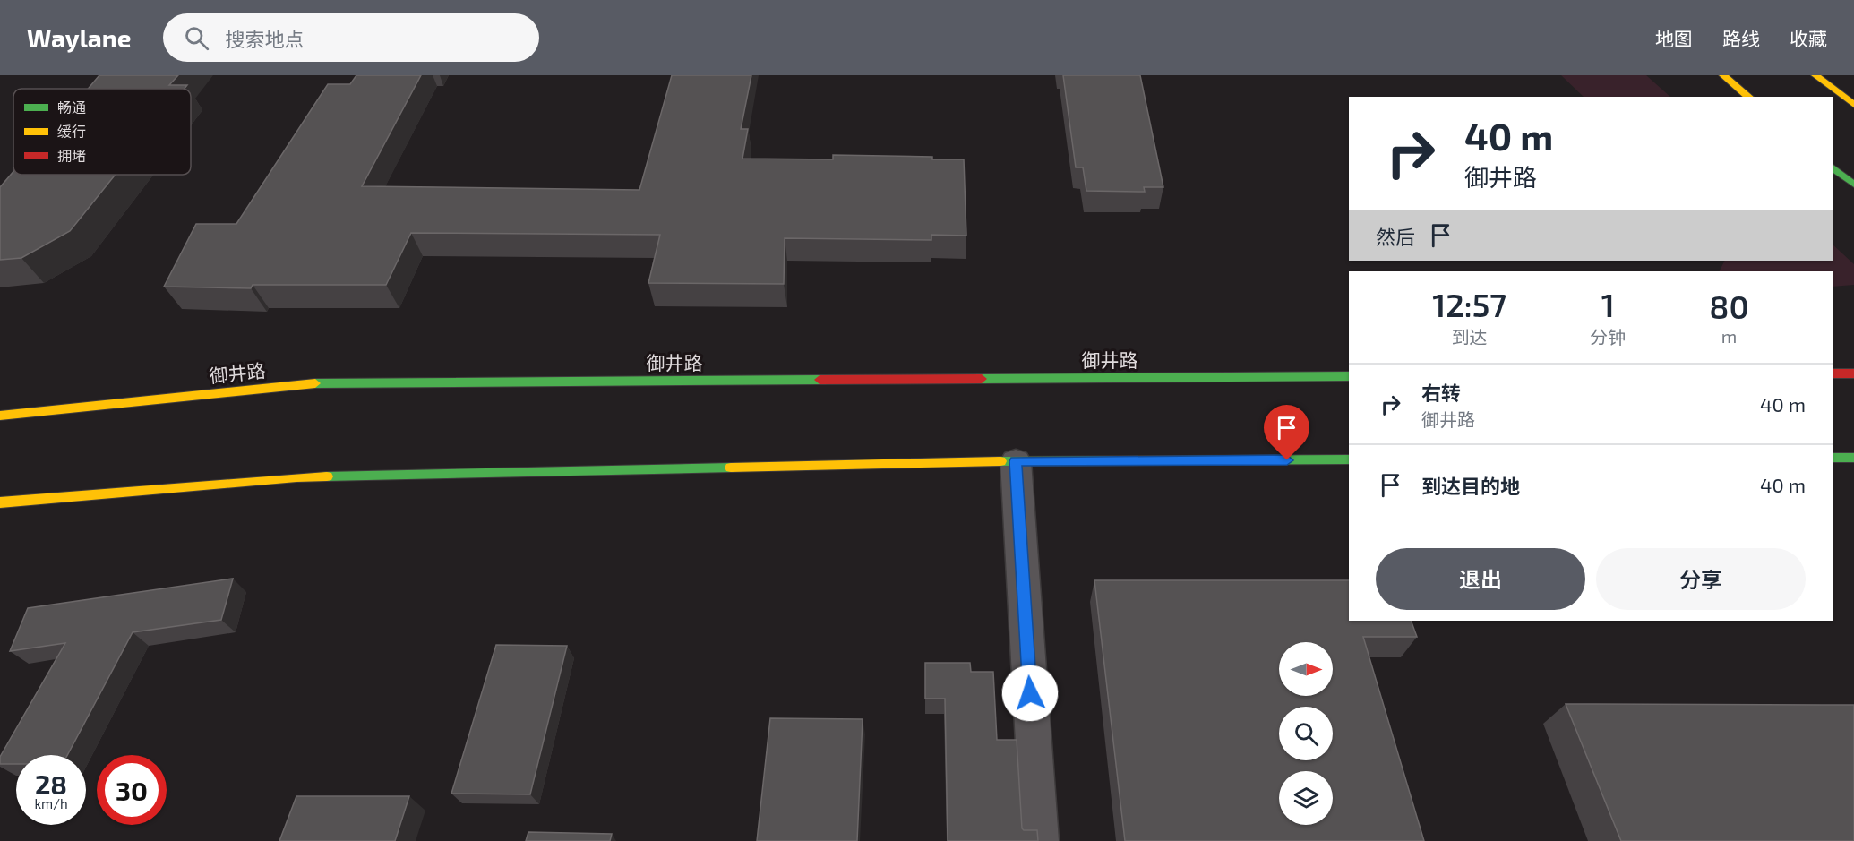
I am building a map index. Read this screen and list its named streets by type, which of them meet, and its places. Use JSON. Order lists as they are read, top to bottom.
{
  "streets": {
    "street": ["御井路"]
  },
  "legend": ["畅通", "缓行", "拥堵"],
  "north": "right",
  "page": {
    "header": "Waylane",
    "search": "搜索地点",
    "nav": ["地图", "路线", "收藏"],
    "turn": ["40 m", "御井路"],
    "then": "然后",
    "eta": [
      "12:57",
      "到达",
      "1",
      "分钟",
      "80",
      "m"
    ],
    "list": [
      {
        "name": "右转",
        "note": "御井路",
        "value": "40 m"
      },
      {
        "name": "到达目的地",
        "value": "40 m"
      }
    ],
    "buttons": ["退出", "分享"],
    "speed": "28 km/h",
    "limit": "30"
  }
}
